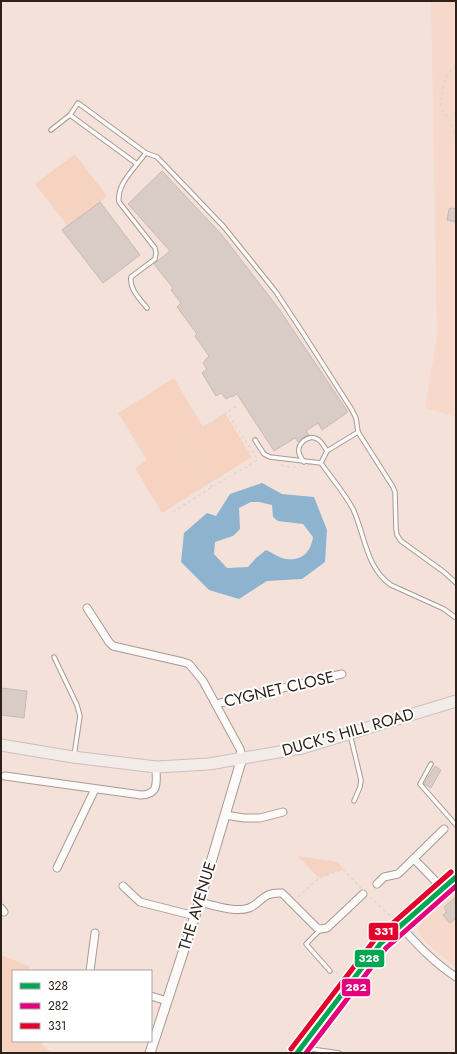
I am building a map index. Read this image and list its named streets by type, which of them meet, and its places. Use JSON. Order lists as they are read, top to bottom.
{
  "streets": {
    "main road": ["DUCK'S HILL ROAD"],
    "street": ["CYGNET CLOSE", "THE AVENUE"]
  },
  "crossings": [
    ["CYGNET CLOSE", "DUCK'S HILL ROAD"],
    ["CYGNET CLOSE", "THE AVENUE"],
    ["DUCK'S HILL ROAD", "THE AVENUE"]
  ],
  "lines": ["transit line 331", "transit line 328", "transit line 282"],
  "legend": ["328", "282", "331"]
}
